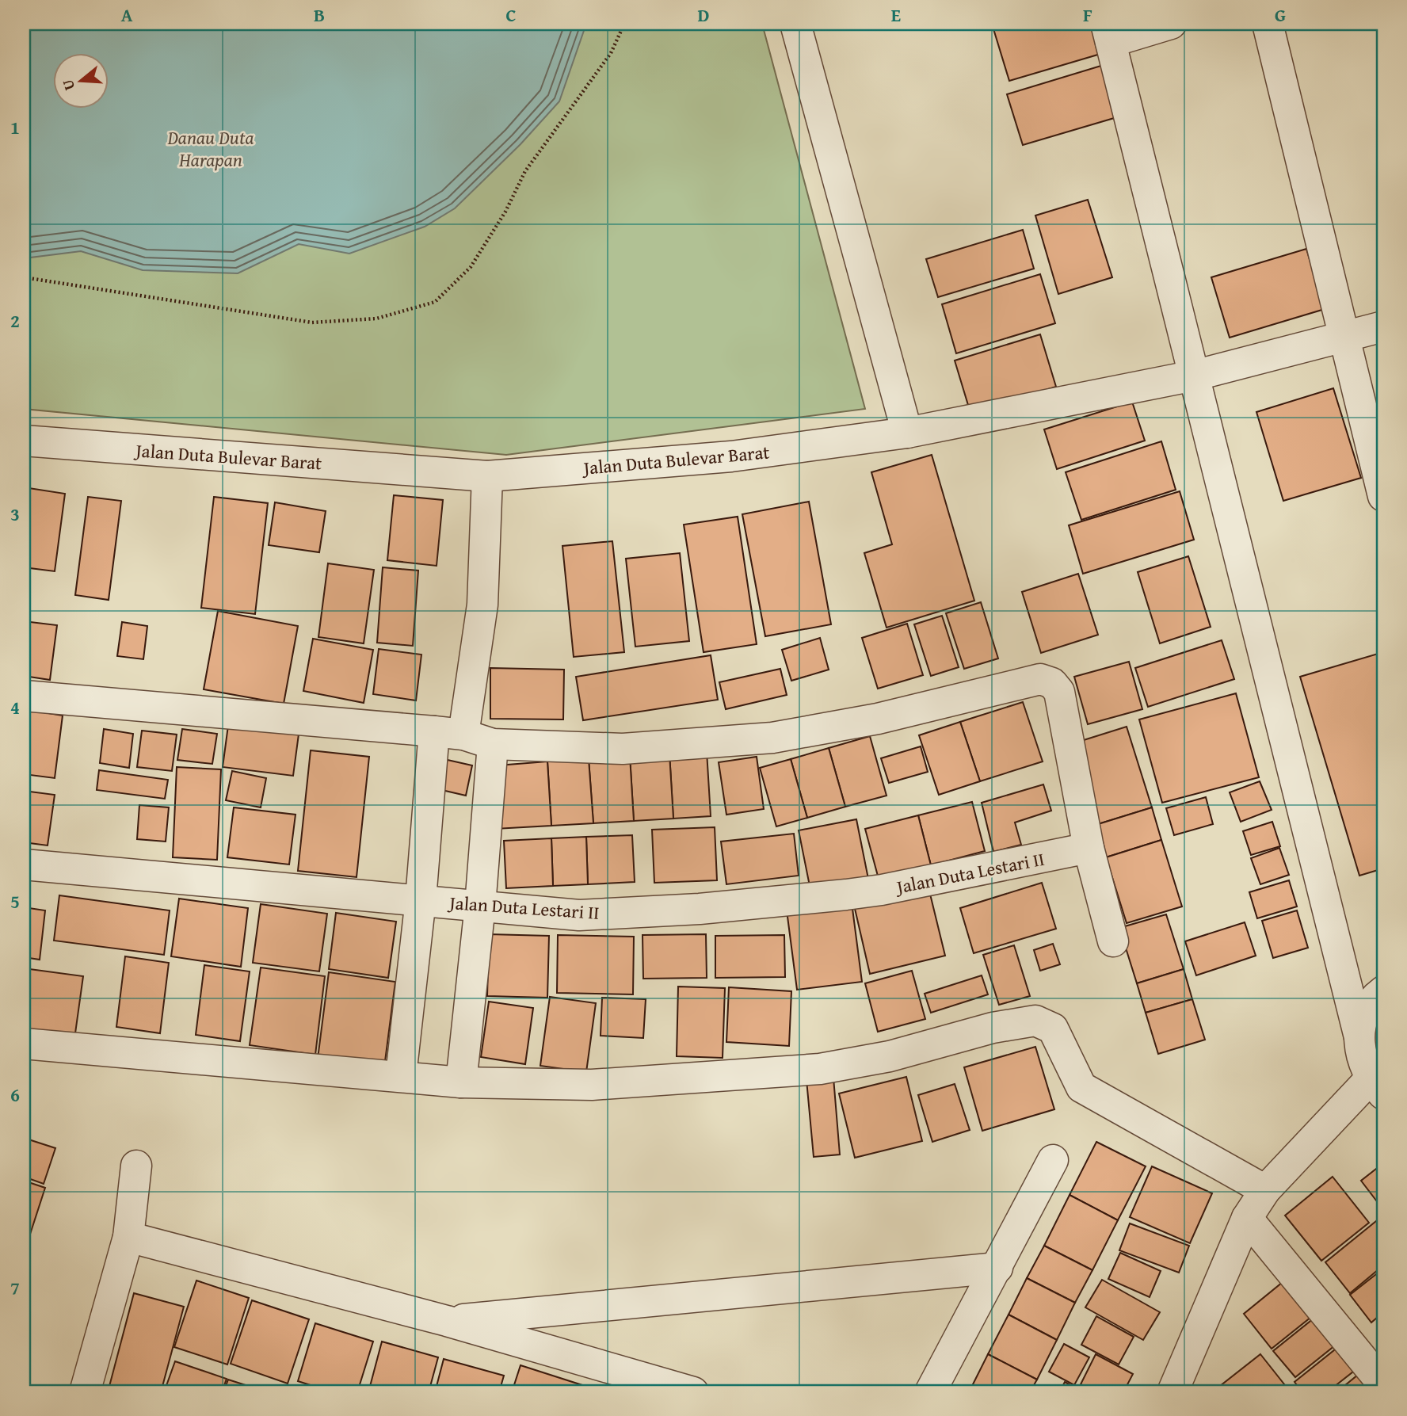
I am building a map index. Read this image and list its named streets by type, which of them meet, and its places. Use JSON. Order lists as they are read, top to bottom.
{
  "streets": {
    "street": ["Jalan Duta Bulevar Barat", "Jalan Duta Lestari II"]
  },
  "water": ["Danau Duta Harapan"],
  "north": "left",
  "grid": {
    "columns": [
      "A",
      "B",
      "C",
      "D",
      "E",
      "F",
      "G"
    ],
    "rows": [
      "1",
      "2",
      "3",
      "4",
      "5",
      "6",
      "7"
    ]
  }
}
